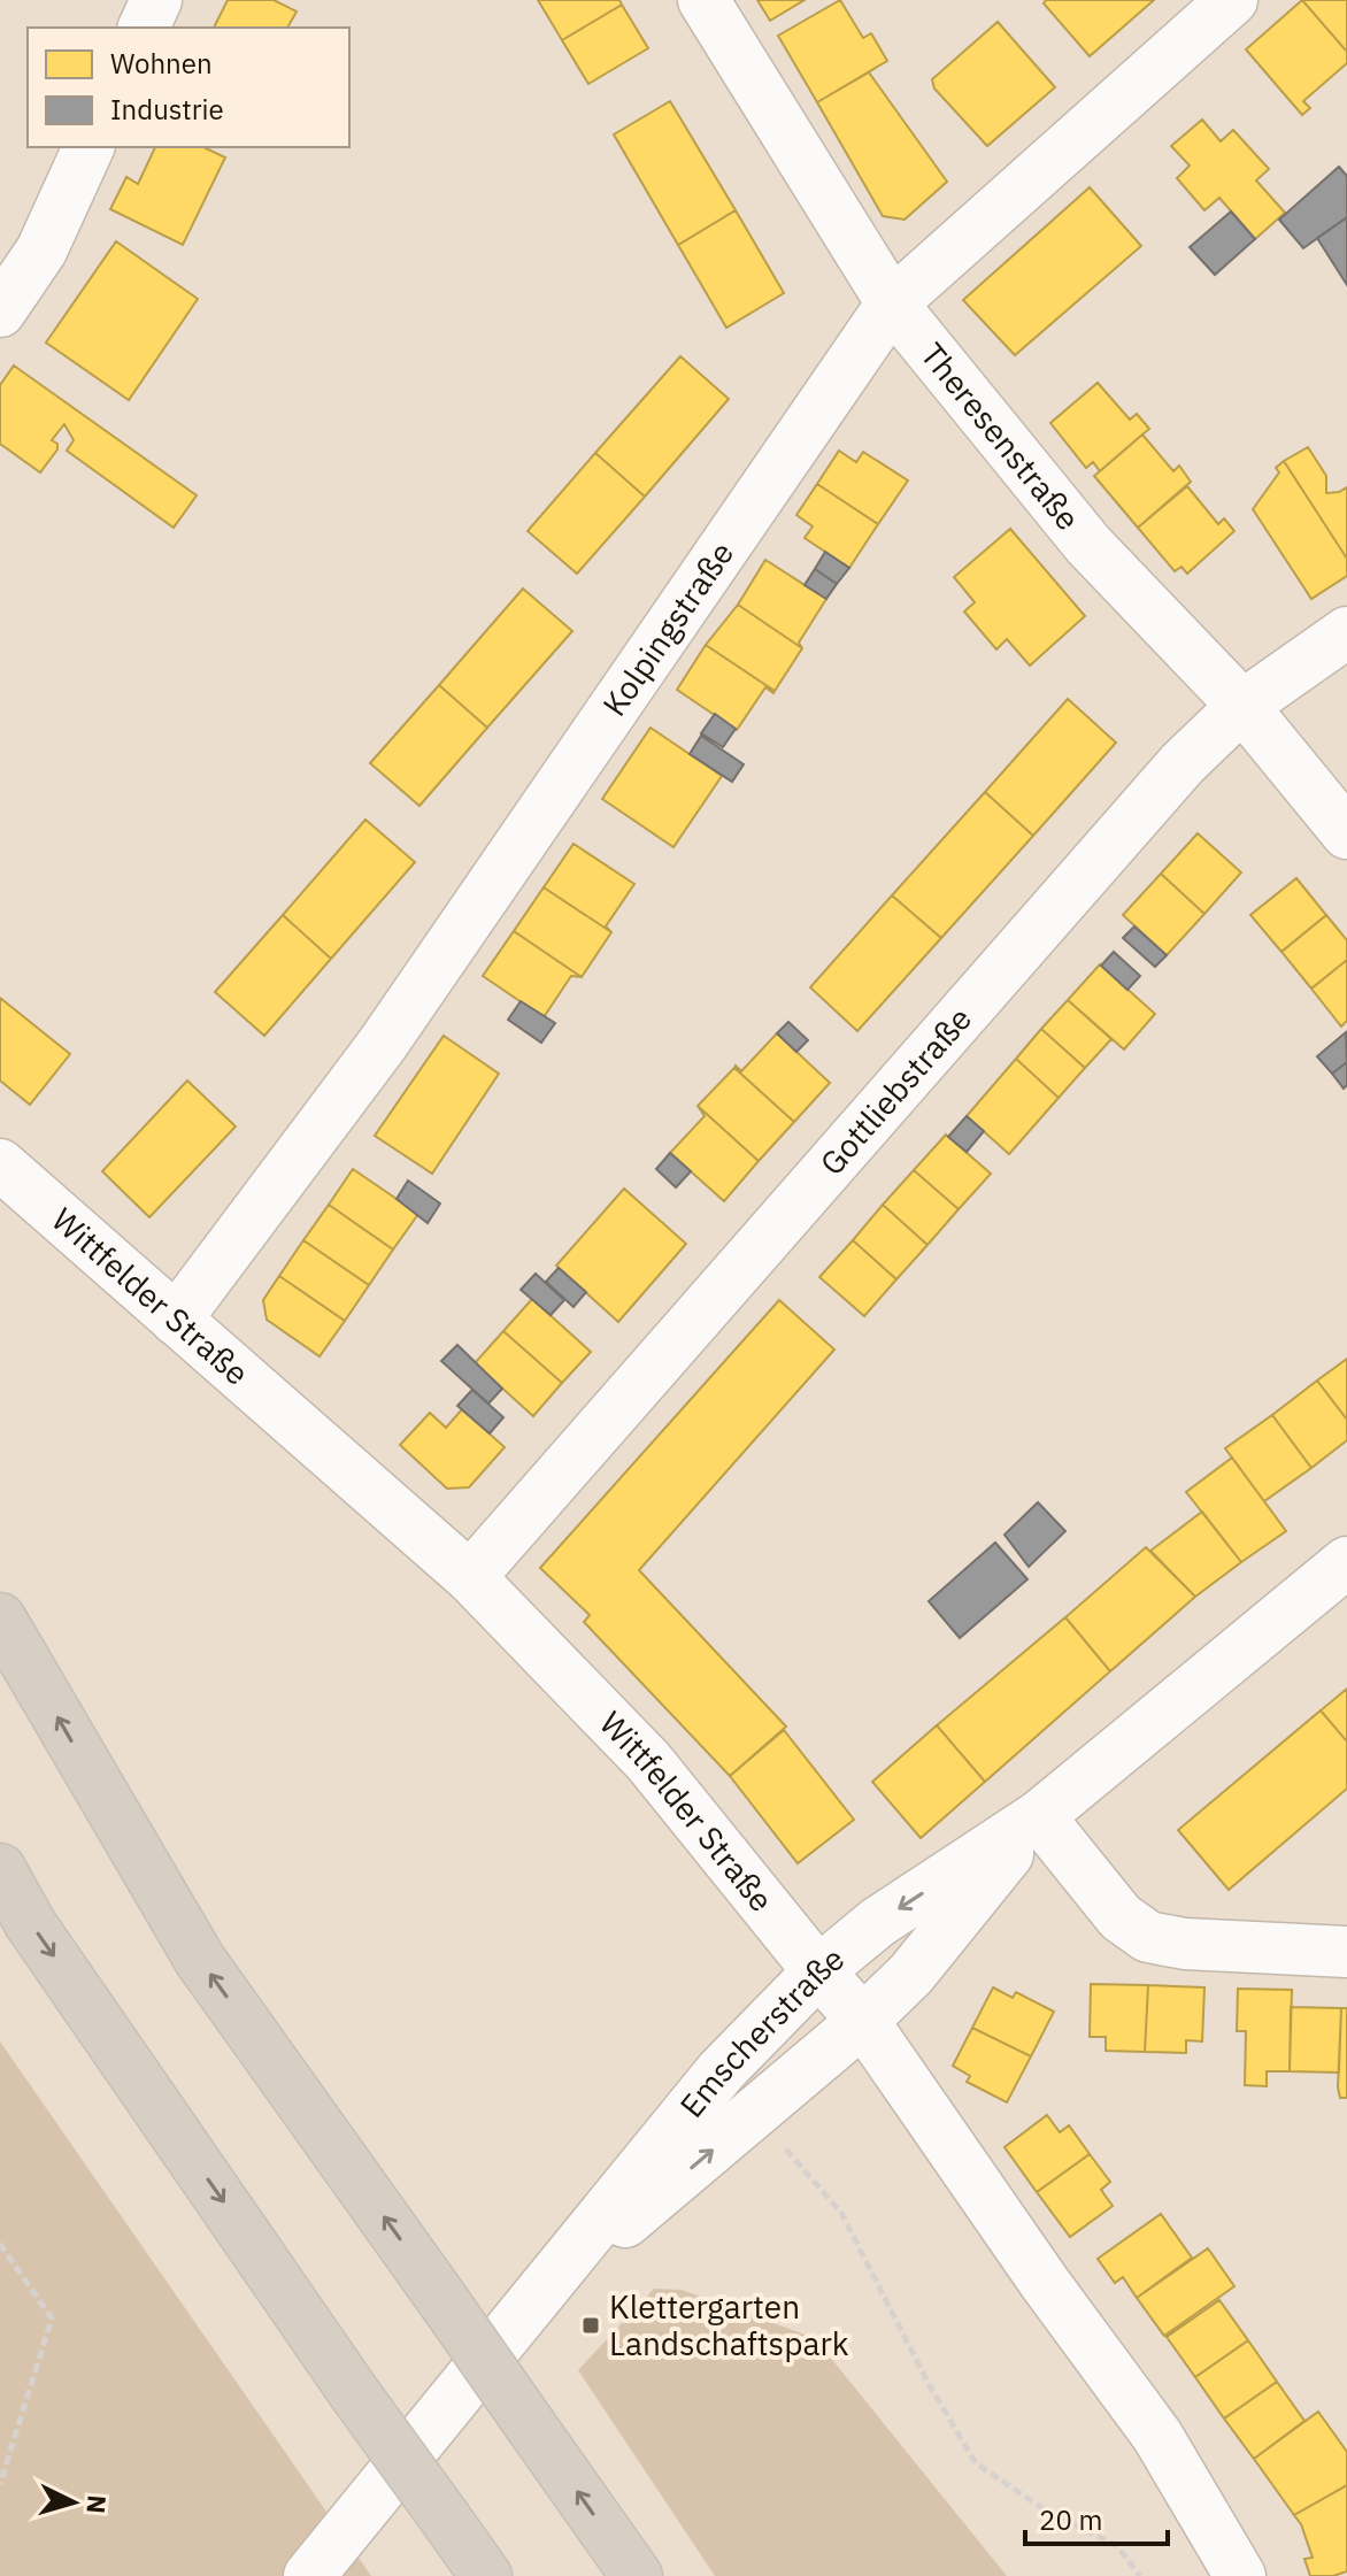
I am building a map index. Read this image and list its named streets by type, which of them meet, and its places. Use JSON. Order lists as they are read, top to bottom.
{
  "streets": {
    "street": [
      "Theresenstraße",
      "Kolpingstraße",
      "Gottliebstraße",
      "Wittfelder Straße",
      "Emscherstraße"
    ]
  },
  "crossings": [
    ["Theresenstraße", "Kolpingstraße"],
    ["Theresenstraße", "Gottliebstraße"],
    ["Kolpingstraße", "Wittfelder Straße"],
    ["Gottliebstraße", "Wittfelder Straße"],
    ["Wittfelder Straße", "Emscherstraße"]
  ],
  "places": {
    "transit": ["Klettergarten Landschaftspark"]
  },
  "legend": ["Wohnen", "Industrie"],
  "scale_bar": "20 m",
  "north": "right"
}
